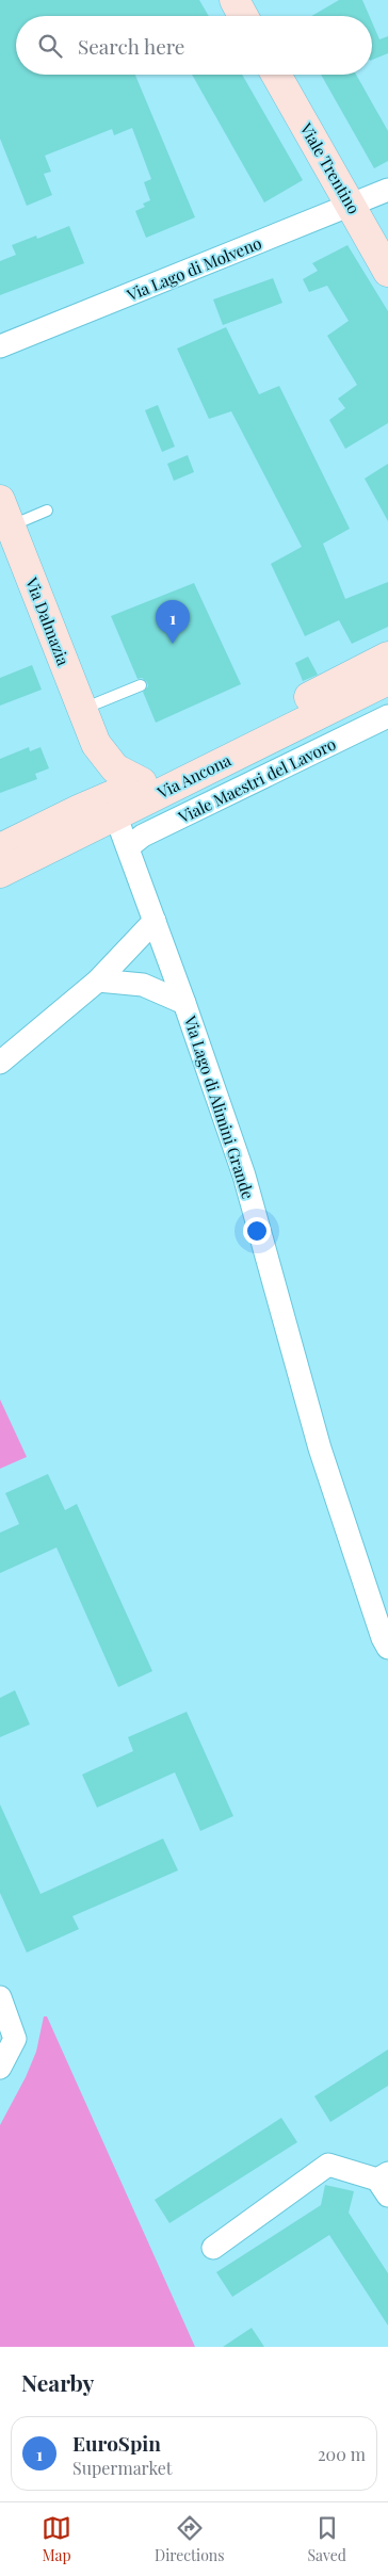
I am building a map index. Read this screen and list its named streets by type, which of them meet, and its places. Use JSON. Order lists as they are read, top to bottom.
{
  "streets": {
    "street": [
      "Viale Trentino",
      "Via Lago di Molveno",
      "Via Dalmazia",
      "Via Ancona",
      "Viale Maestri del Lavoro",
      "Via Lago di Alimini Grande"
    ]
  },
  "crossings": [
    ["Viale Trentino", "Via Lago di Molveno"],
    ["Via Dalmazia", "Via Ancona"],
    ["Via Ancona", "Via Lago di Alimini Grande"],
    ["Viale Maestri del Lavoro", "Via Lago di Alimini Grande"]
  ],
  "page": {
    "search": "Search here",
    "pins": "1",
    "heading": "Nearby",
    "list": [
      {
        "mark": "1",
        "name": "EuroSpin",
        "note": "Supermarket",
        "value": "200 m"
      }
    ],
    "nav": ["Map", "Directions", "Saved"]
  }
}
